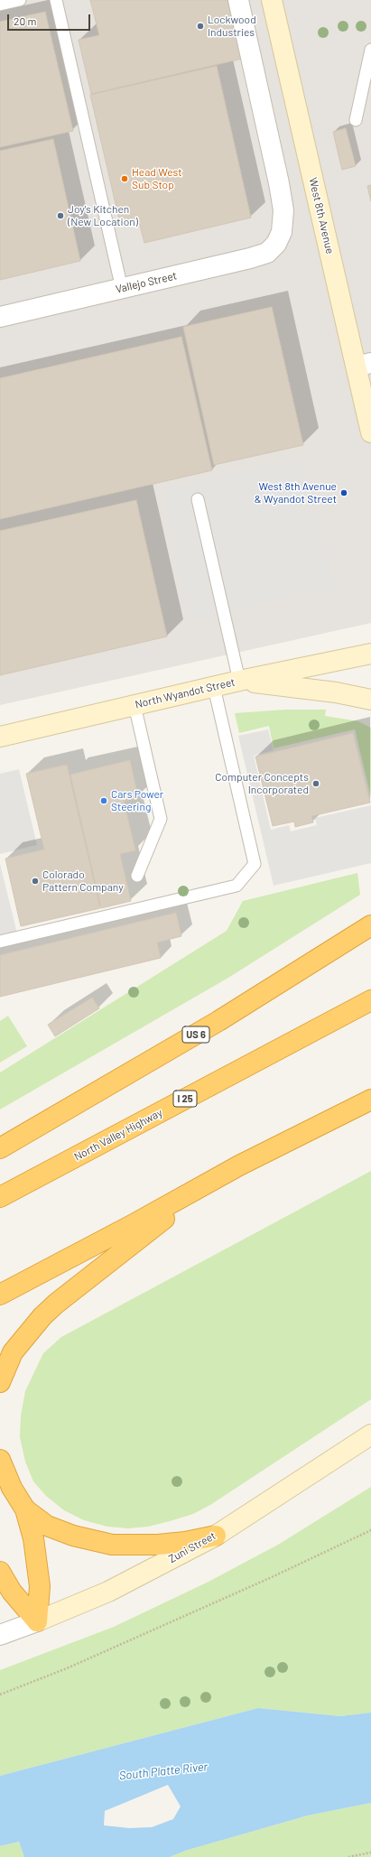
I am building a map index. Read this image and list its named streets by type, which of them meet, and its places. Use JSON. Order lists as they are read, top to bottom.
{
  "streets": {
    "highway": ["US 6", "I 25", "North Valley Highway"],
    "main road": ["West 8th Avenue", "North Wyandot Street", "Zuni Street"],
    "street": ["Vallejo Street"]
  },
  "water": ["South Platte River"],
  "places": [
    "Lockwood Industries",
    "Head West Sub Stop",
    "Joy's Kitchen (New Location)",
    "West 8th Avenue & Wyandot Street",
    "Computer Concepts Incorporated",
    "Cars Power Steering",
    "Colorado Pattern Company"
  ],
  "scale_bar": "20 m"
}
